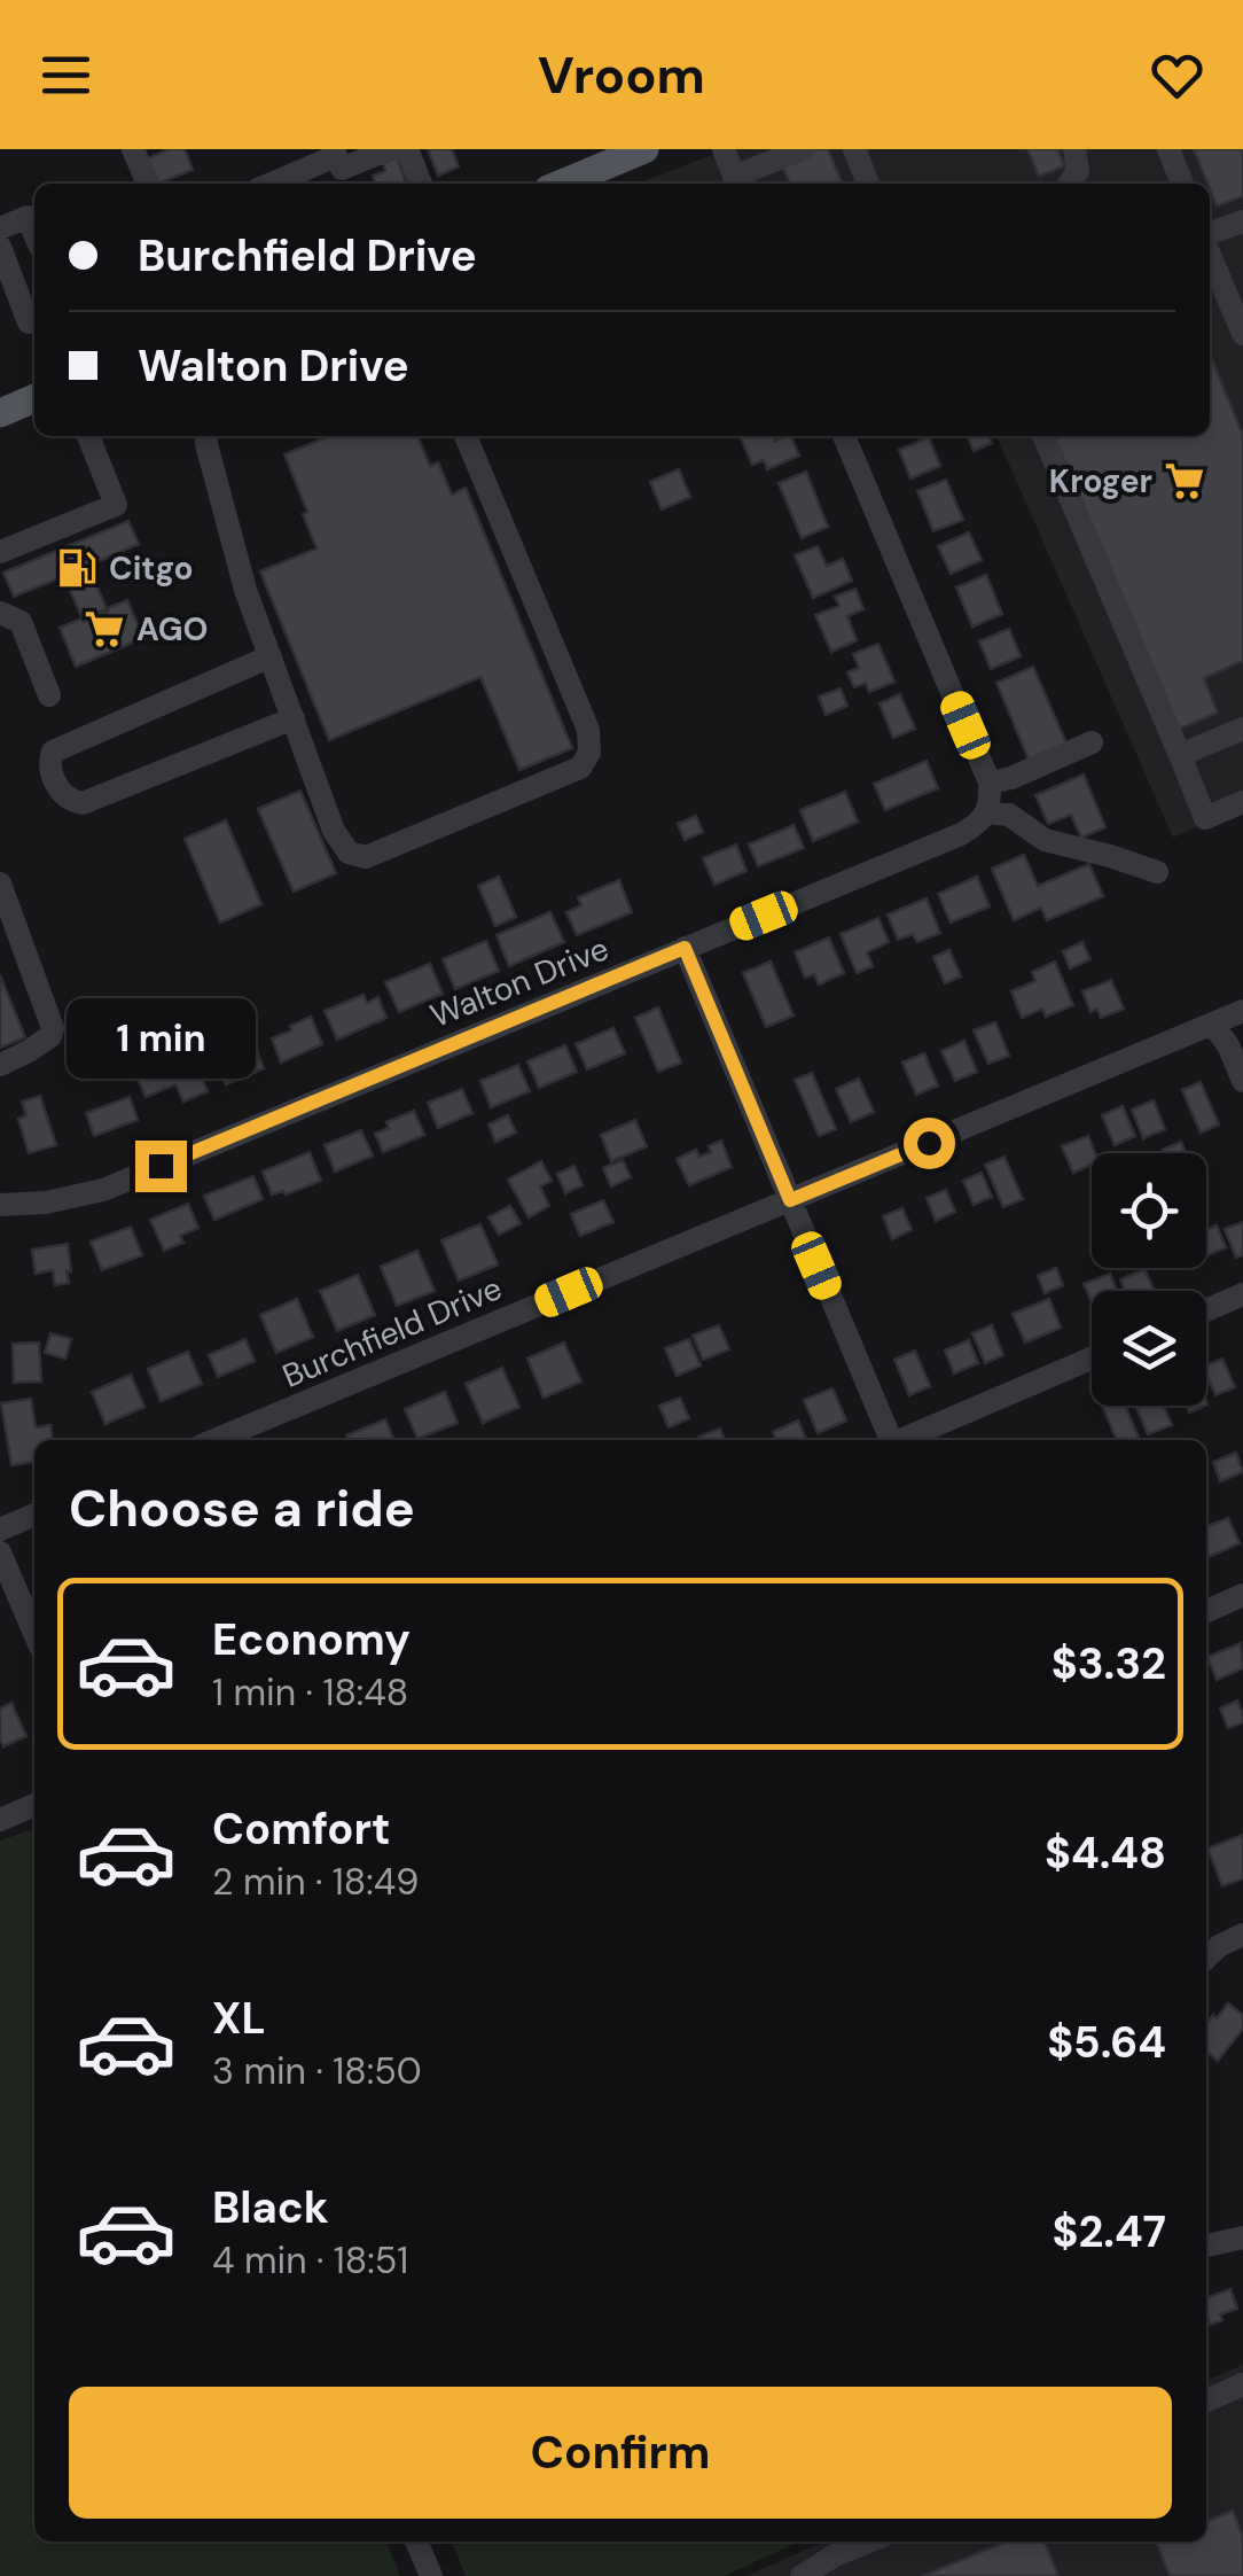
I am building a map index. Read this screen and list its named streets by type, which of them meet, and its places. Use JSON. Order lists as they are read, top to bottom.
{
  "streets": {
    "street": ["Walton Drive", "Burchfield Drive"]
  },
  "places": {
    "supermarket": ["Kroger", "AGO"],
    "fuel station": ["Citgo"]
  },
  "page": {
    "header": "Vroom",
    "banner": ["Burchfield Drive", "Walton Drive"],
    "bubble": "1 min",
    "heading": "Choose a ride",
    "list": [
      {
        "name": "Economy",
        "note": "1 min · 18:48",
        "value": "$3.32"
      },
      {
        "name": "Comfort",
        "note": "2 min · 18:49",
        "value": "$4.48"
      },
      {
        "name": "XL",
        "note": "3 min · 18:50",
        "value": "$5.64"
      },
      {
        "name": "Black",
        "note": "4 min · 18:51",
        "value": "$2.47"
      }
    ],
    "buttons": "Confirm"
  }
}
